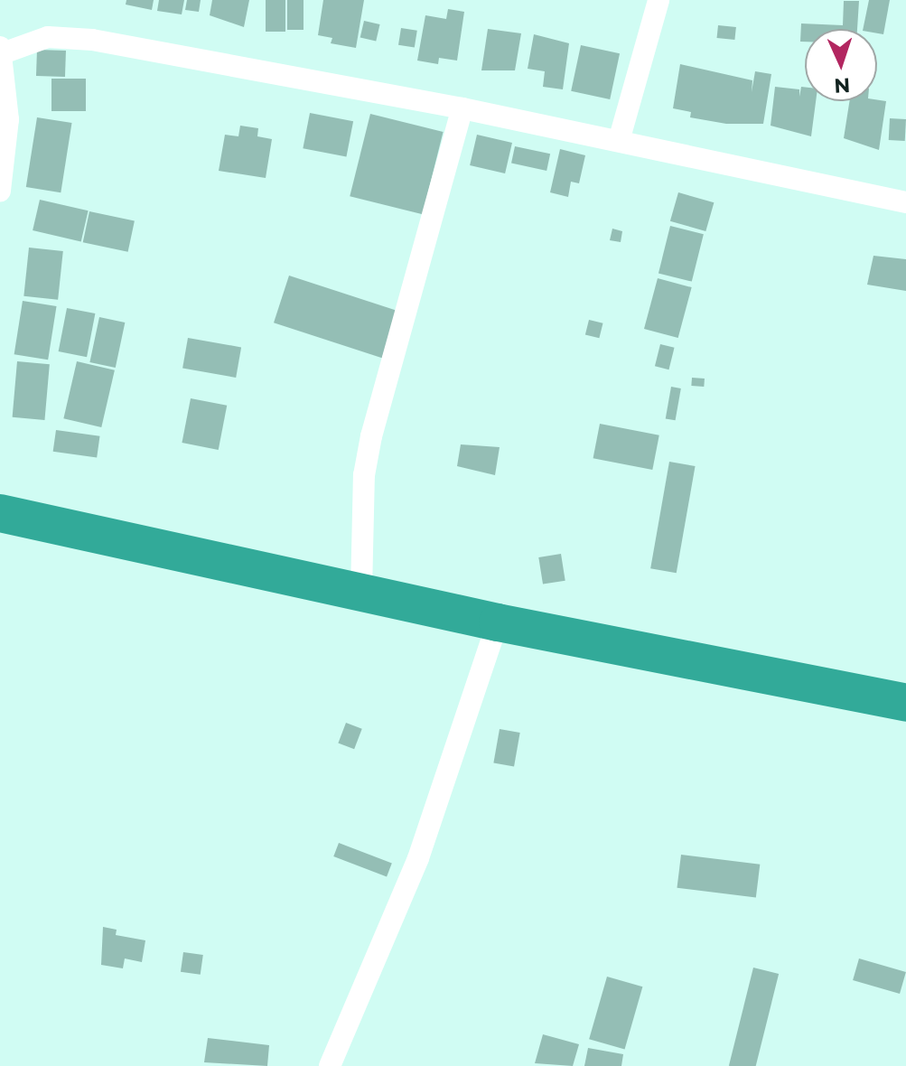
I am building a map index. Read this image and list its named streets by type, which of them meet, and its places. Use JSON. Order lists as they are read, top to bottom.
{
  "north": "bottom"
}
